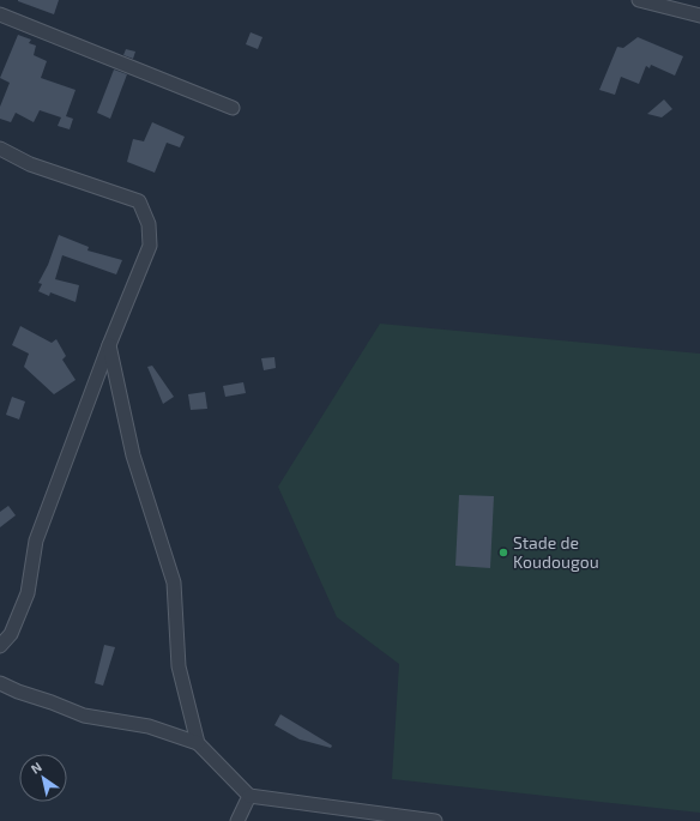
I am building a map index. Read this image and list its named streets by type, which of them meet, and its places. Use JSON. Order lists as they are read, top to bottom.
{
  "places": ["Stade de Koudougou"],
  "north": "top left"
}
